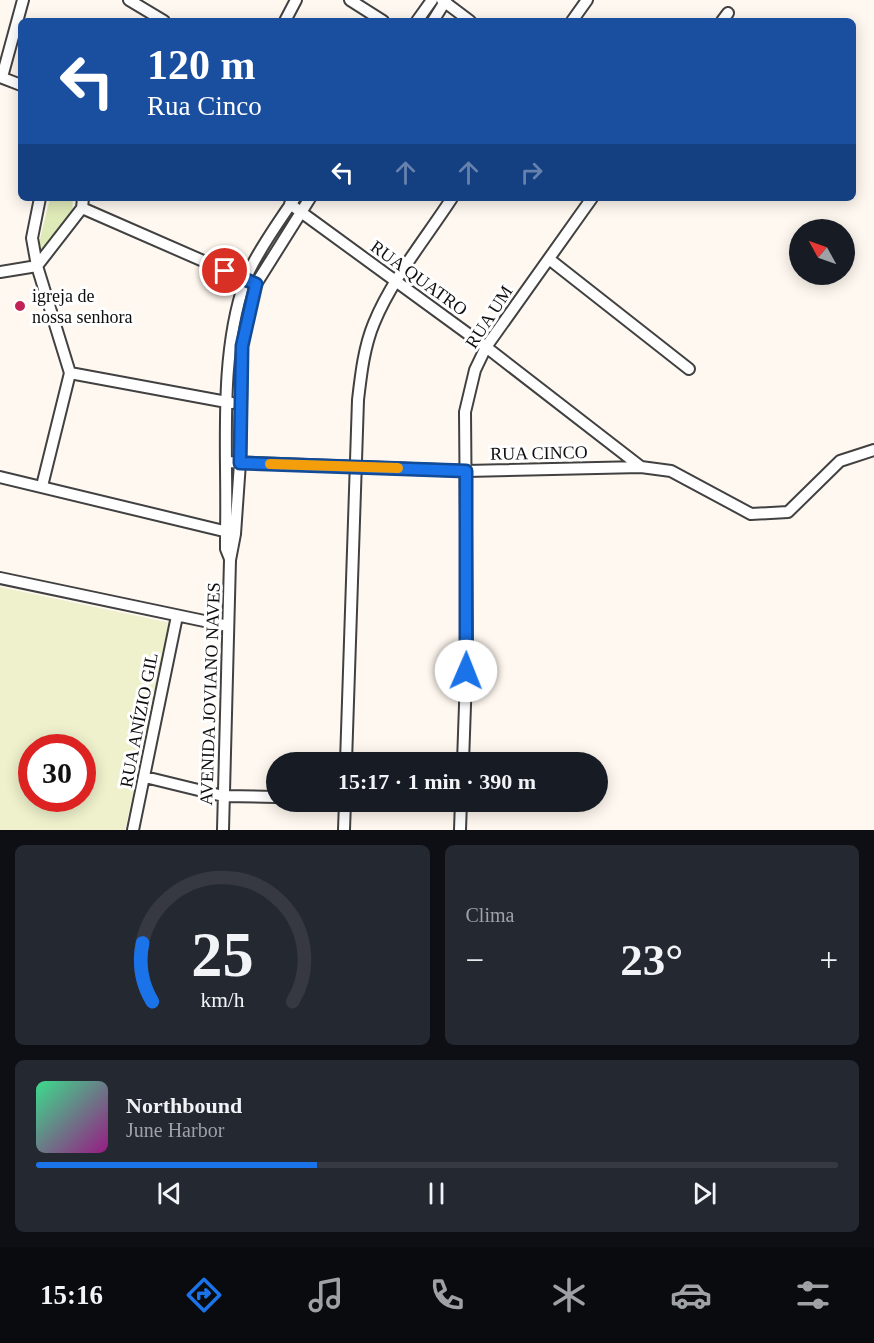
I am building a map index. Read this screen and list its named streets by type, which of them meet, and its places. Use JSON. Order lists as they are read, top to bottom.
{
  "streets": {
    "street": [
      "RUA QUATRO",
      "RUA UM",
      "RUA CINCO",
      "AVENIDA JOVIANO NAVES",
      "RUA ANÍZIO GIL"
    ]
  },
  "crossings": [
    ["RUA QUATRO", "RUA UM"],
    ["RUA QUATRO", "RUA CINCO"],
    ["RUA QUATRO", "AVENIDA JOVIANO NAVES"],
    ["RUA UM", "RUA CINCO"],
    ["RUA CINCO", "AVENIDA JOVIANO NAVES"]
  ],
  "places": ["igreja de nossa senhora"],
  "north": "top left",
  "page": {
    "turn": ["120 m", "Rua Cinco"],
    "limit": "30",
    "trip": "15:17 · 1 min · 390 m",
    "tile": "Clima",
    "heat": ["−", "23°", "+"],
    "song": ["Northbound", "June Harbor"],
    "tabs": "15:16",
    "gauge": ["25", "km/h"]
  }
}
